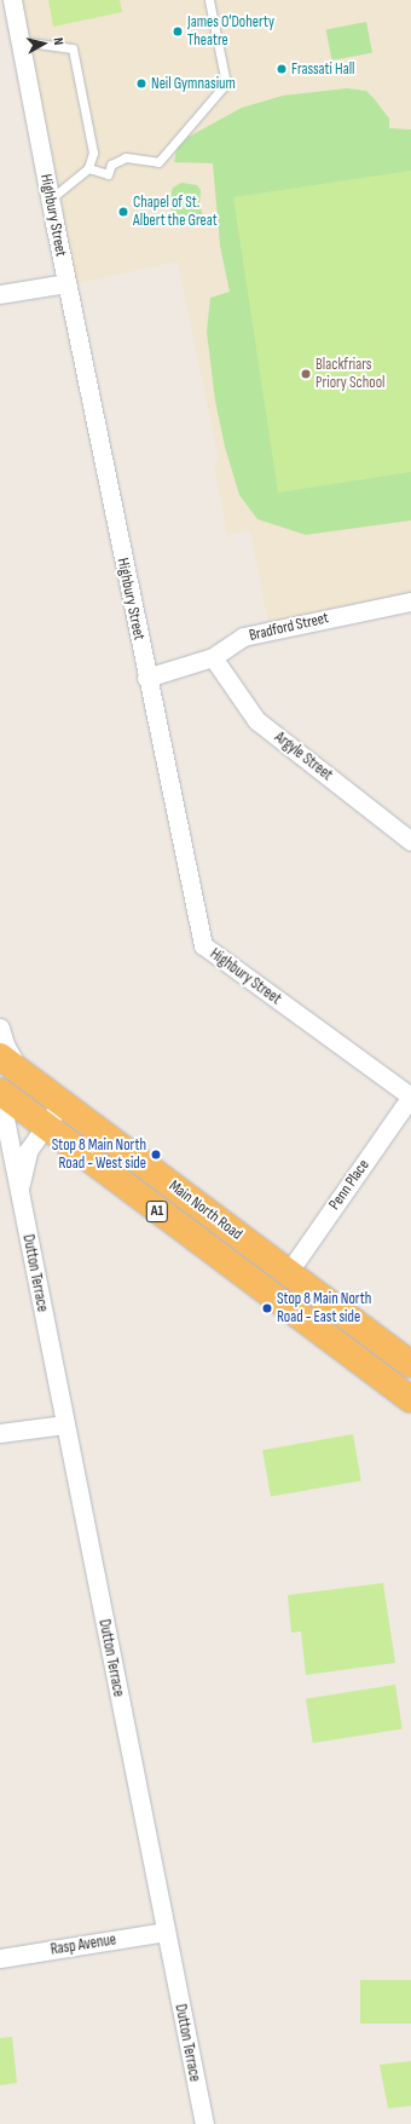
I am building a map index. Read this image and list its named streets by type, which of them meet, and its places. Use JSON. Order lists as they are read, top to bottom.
{
  "streets": {
    "highway": ["Main North Road", "A1"],
    "street": [
      "Highbury Street",
      "Bradford Street",
      "Argyle Street",
      "Penn Place",
      "Dutton Terrace",
      "Rasp Avenue"
    ]
  },
  "crossings": [
    ["Highbury Street", "Bradford Street"],
    ["Highbury Street", "Penn Place"],
    ["Bradford Street", "Argyle Street"],
    ["Penn Place", "Main North Road"],
    ["Main North Road", "Dutton Terrace"],
    ["Dutton Terrace", "Rasp Avenue"]
  ],
  "places": [
    "James O'Doherty Theatre",
    "Frassati Hall",
    "Neil Gymnasium",
    "Chapel of St. Albert the Great",
    "Blackfriars Priory School",
    "Stop 8 Main North Road - West side",
    "Stop 8 Main North Road - East side"
  ],
  "north": "right"
}
